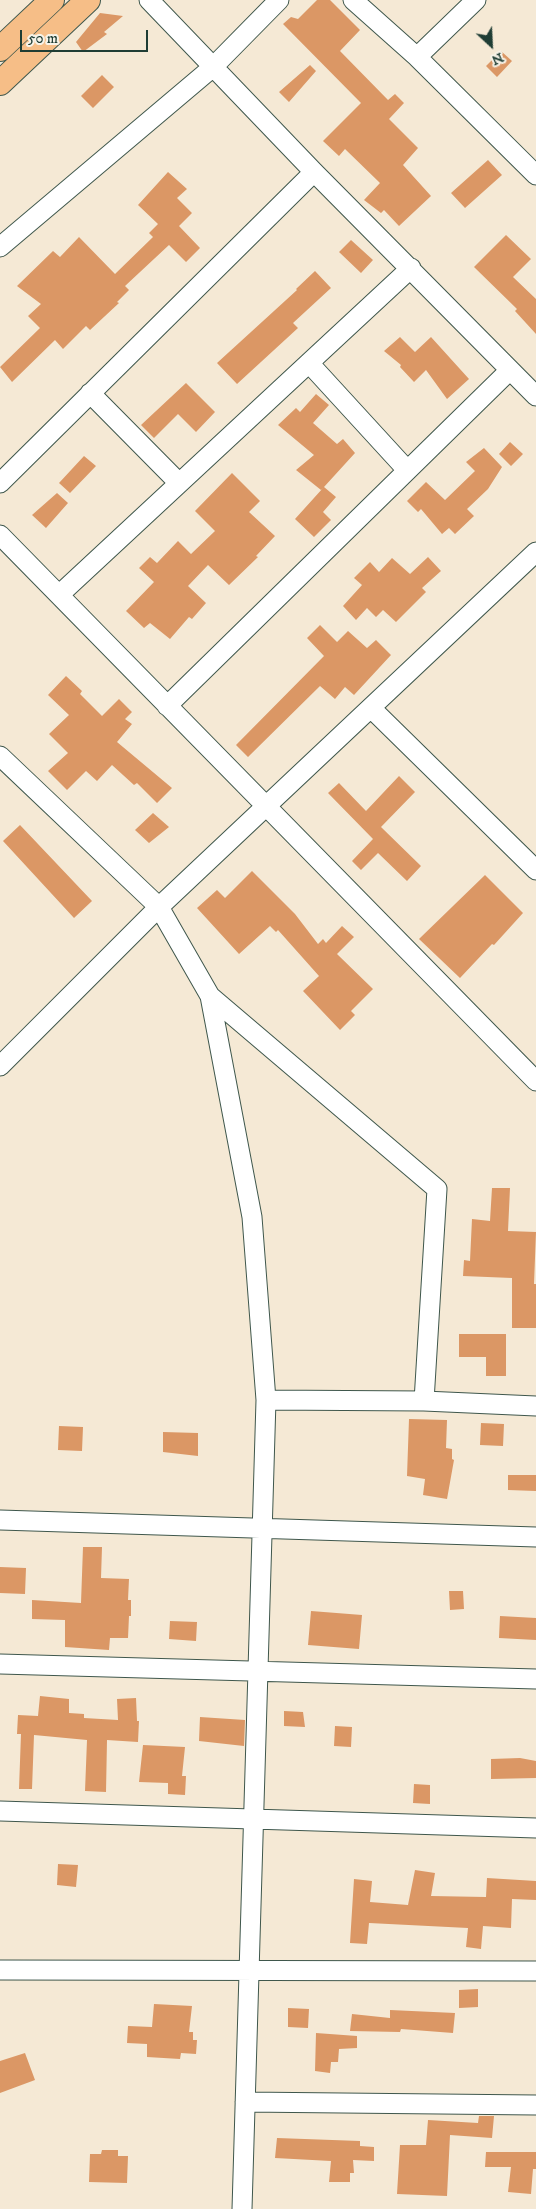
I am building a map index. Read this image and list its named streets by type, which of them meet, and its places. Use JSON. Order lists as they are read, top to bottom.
{
  "scale_bar": "50 m",
  "north": "bottom right"
}
